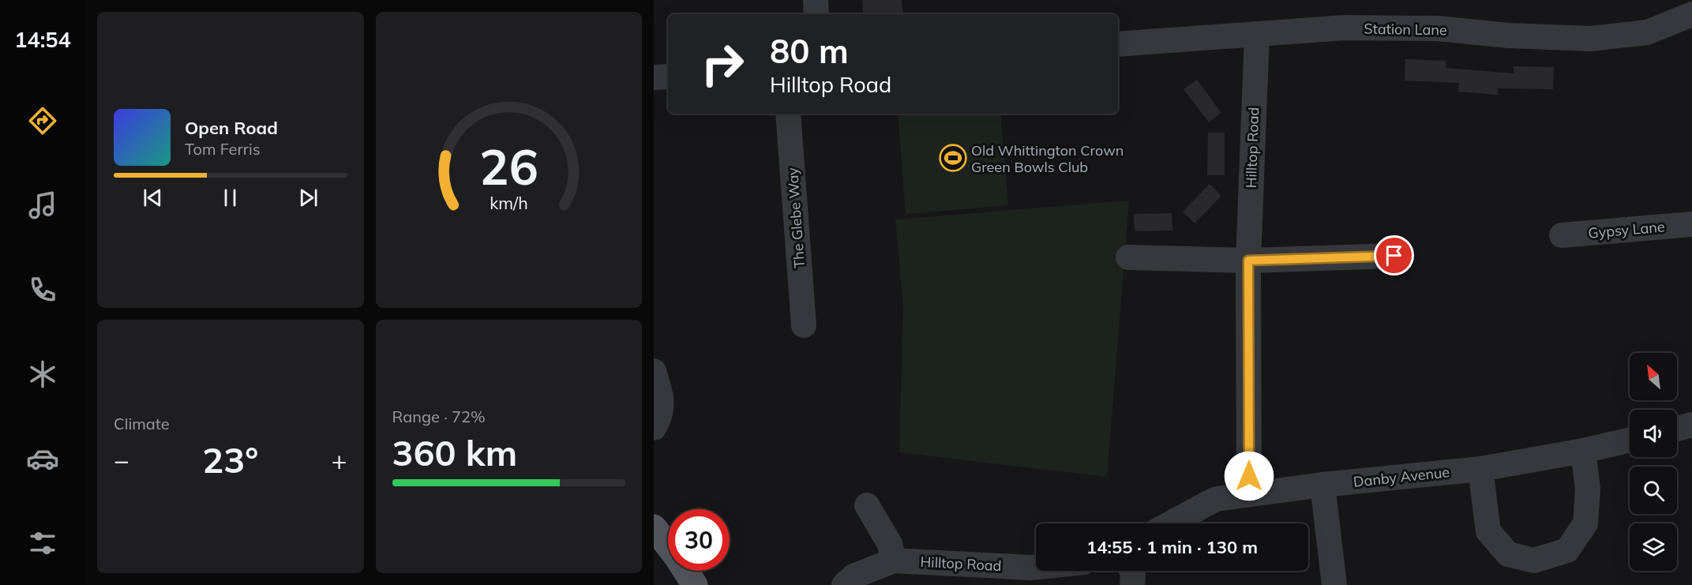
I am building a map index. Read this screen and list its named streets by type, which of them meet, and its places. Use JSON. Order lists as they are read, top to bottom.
{
  "streets": {
    "street": [
      "Station Lane",
      "Hilltop Road",
      "The Glebe Way",
      "Gypsy Lane",
      "Danby Avenue"
    ]
  },
  "crossings": [
    ["Station Lane", "Hilltop Road"],
    ["Hilltop Road", "Danby Avenue"]
  ],
  "places": {
    "sports": ["Old Whittington Crown Green Bowls Club"]
  },
  "north": "top left",
  "page": {
    "tabs": "14:54",
    "turn": ["80 m", "Hilltop Road"],
    "song": ["Open Road", "Tom Ferris"],
    "tile": [
      "Climate",
      ["Range · 72%", "360 km"]
    ],
    "heat": ["−", "23°", "+"],
    "limit": "30",
    "trip": "14:55 · 1 min · 130 m",
    "gauge": ["26", "km/h"]
  }
}
